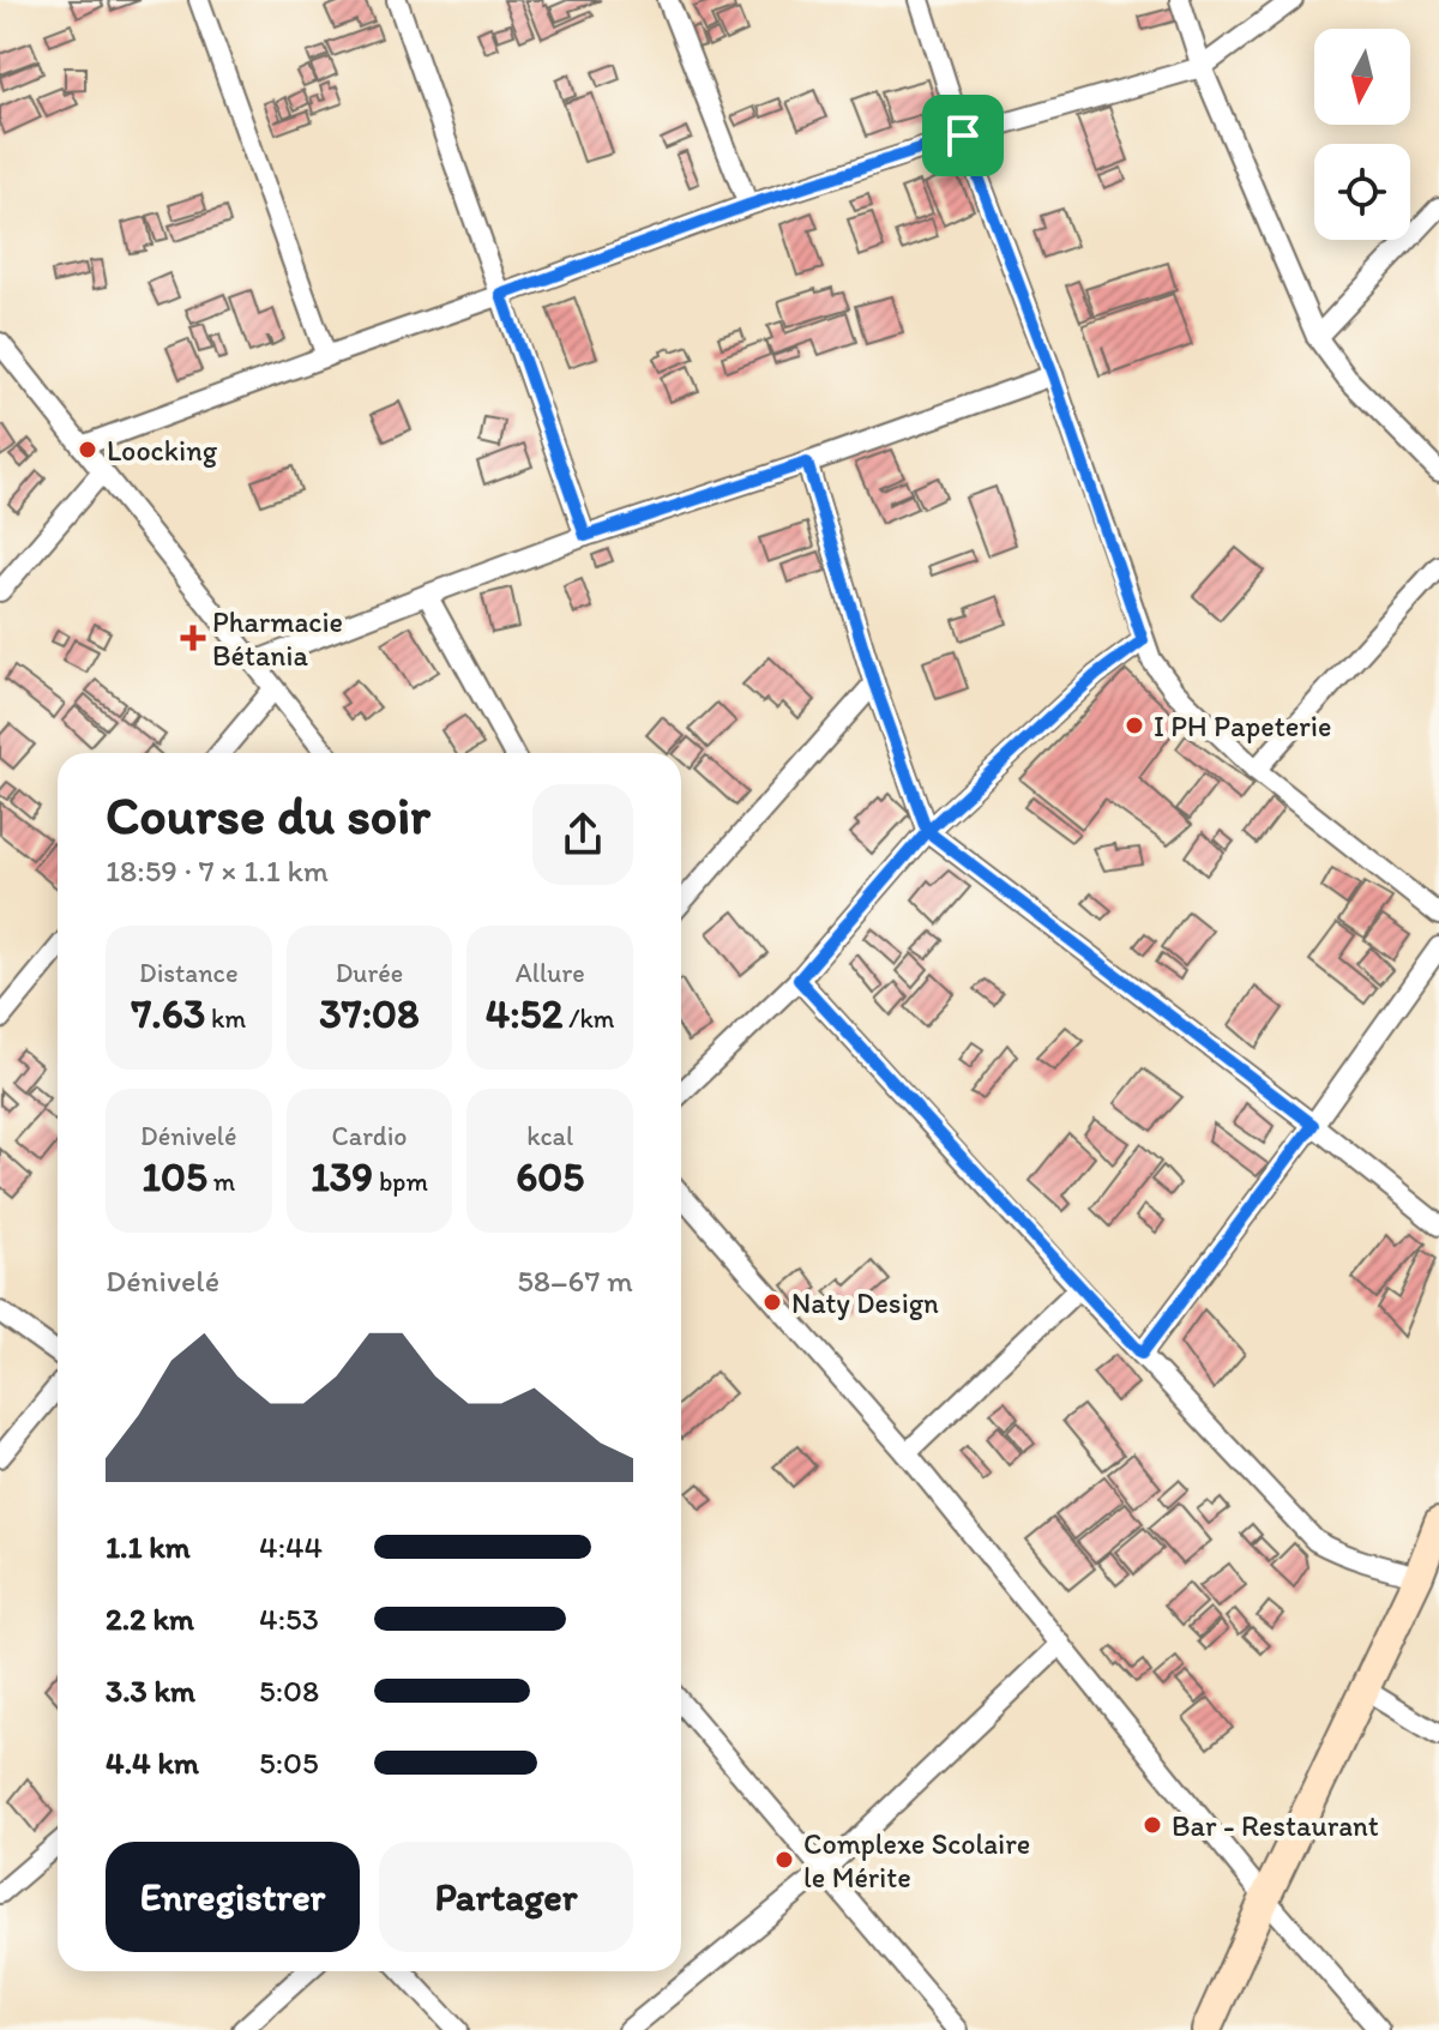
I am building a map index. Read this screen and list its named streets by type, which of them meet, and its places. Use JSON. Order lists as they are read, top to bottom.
{
  "places": {
    "other": [
      "Loocking",
      "I PH Papeterie",
      "Naty Design",
      "Bar - Restaurant",
      "Complexe Scolaire le Mérite"
    ],
    "health": ["Pharmacie Bétania"]
  },
  "north": "bottom",
  "page": {
    "heading": ["Course du soir", "18:59 · 7 × 1.1 km"],
    "stats": [
      ["Distance", "7.63 km"],
      ["Durée", "37:08"],
      ["Allure", "4:52 /km"],
      ["Dénivelé", "105 m"],
      ["Cardio", "139 bpm"],
      ["kcal", "605"]
    ],
    "chart": ["Dénivelé", "58–67 m"],
    "list": [
      {
        "name": "1.1 km",
        "note": "4:44"
      },
      {
        "name": "2.2 km",
        "note": "4:53"
      },
      {
        "name": "3.3 km",
        "note": "5:08"
      },
      {
        "name": "4.4 km",
        "note": "5:05"
      }
    ],
    "buttons": ["Enregistrer", "Partager"]
  }
}
